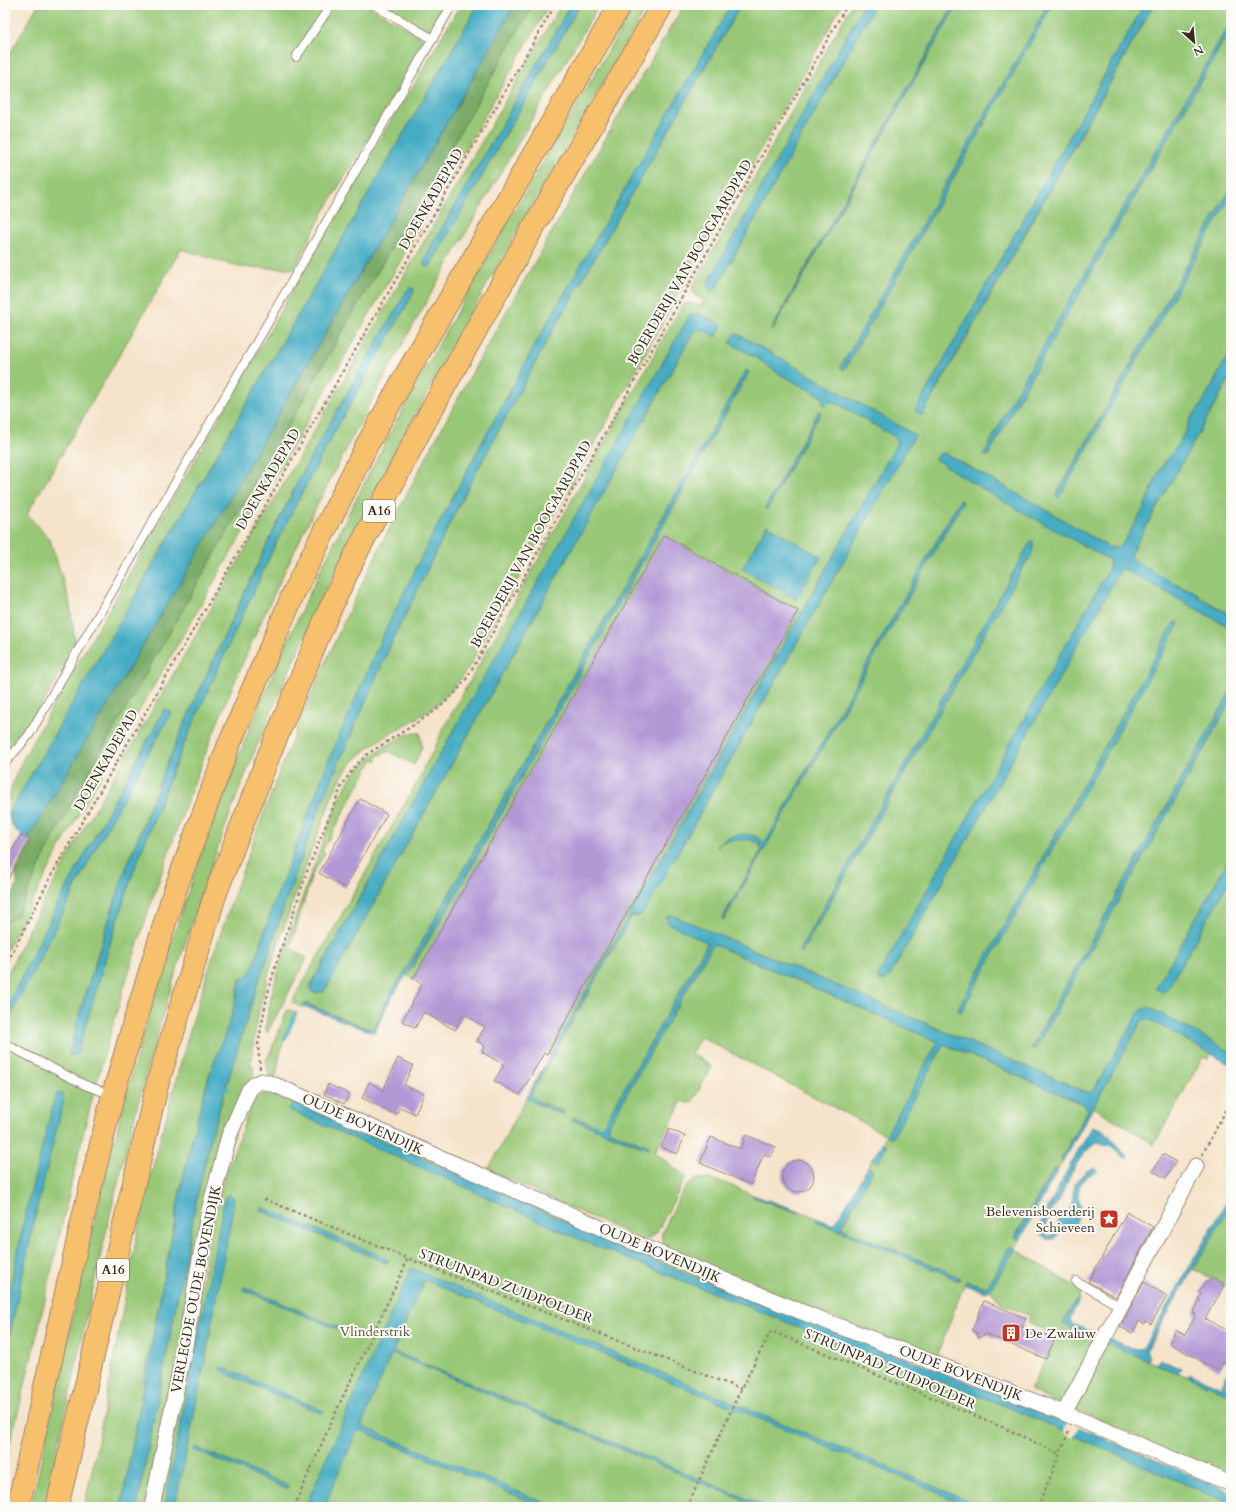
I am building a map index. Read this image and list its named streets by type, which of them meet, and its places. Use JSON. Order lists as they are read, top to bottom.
{
  "streets": {
    "highway": ["A16"],
    "street": ["OUDE BOVENDIJK", "VERLEGDE OUDE BOVENDIJK"],
    "path": ["DOENKADEPAD", "BOERDERIJ VAN BOOGAARDPAD", "STRUINPAD ZUIDPOLDER"]
  },
  "crossings": [
    ["BOERDERIJ VAN BOOGAARDPAD", "OUDE BOVENDIJK"],
    ["BOERDERIJ VAN BOOGAARDPAD", "VERLEGDE OUDE BOVENDIJK"],
    ["OUDE BOVENDIJK", "VERLEGDE OUDE BOVENDIJK"]
  ],
  "parks": ["Vlinderstrik"],
  "places": {
    "place": ["Belevenisboerderij Schieveen"],
    "building": ["De Zwaluw"]
  },
  "north": "bottom right"
}
